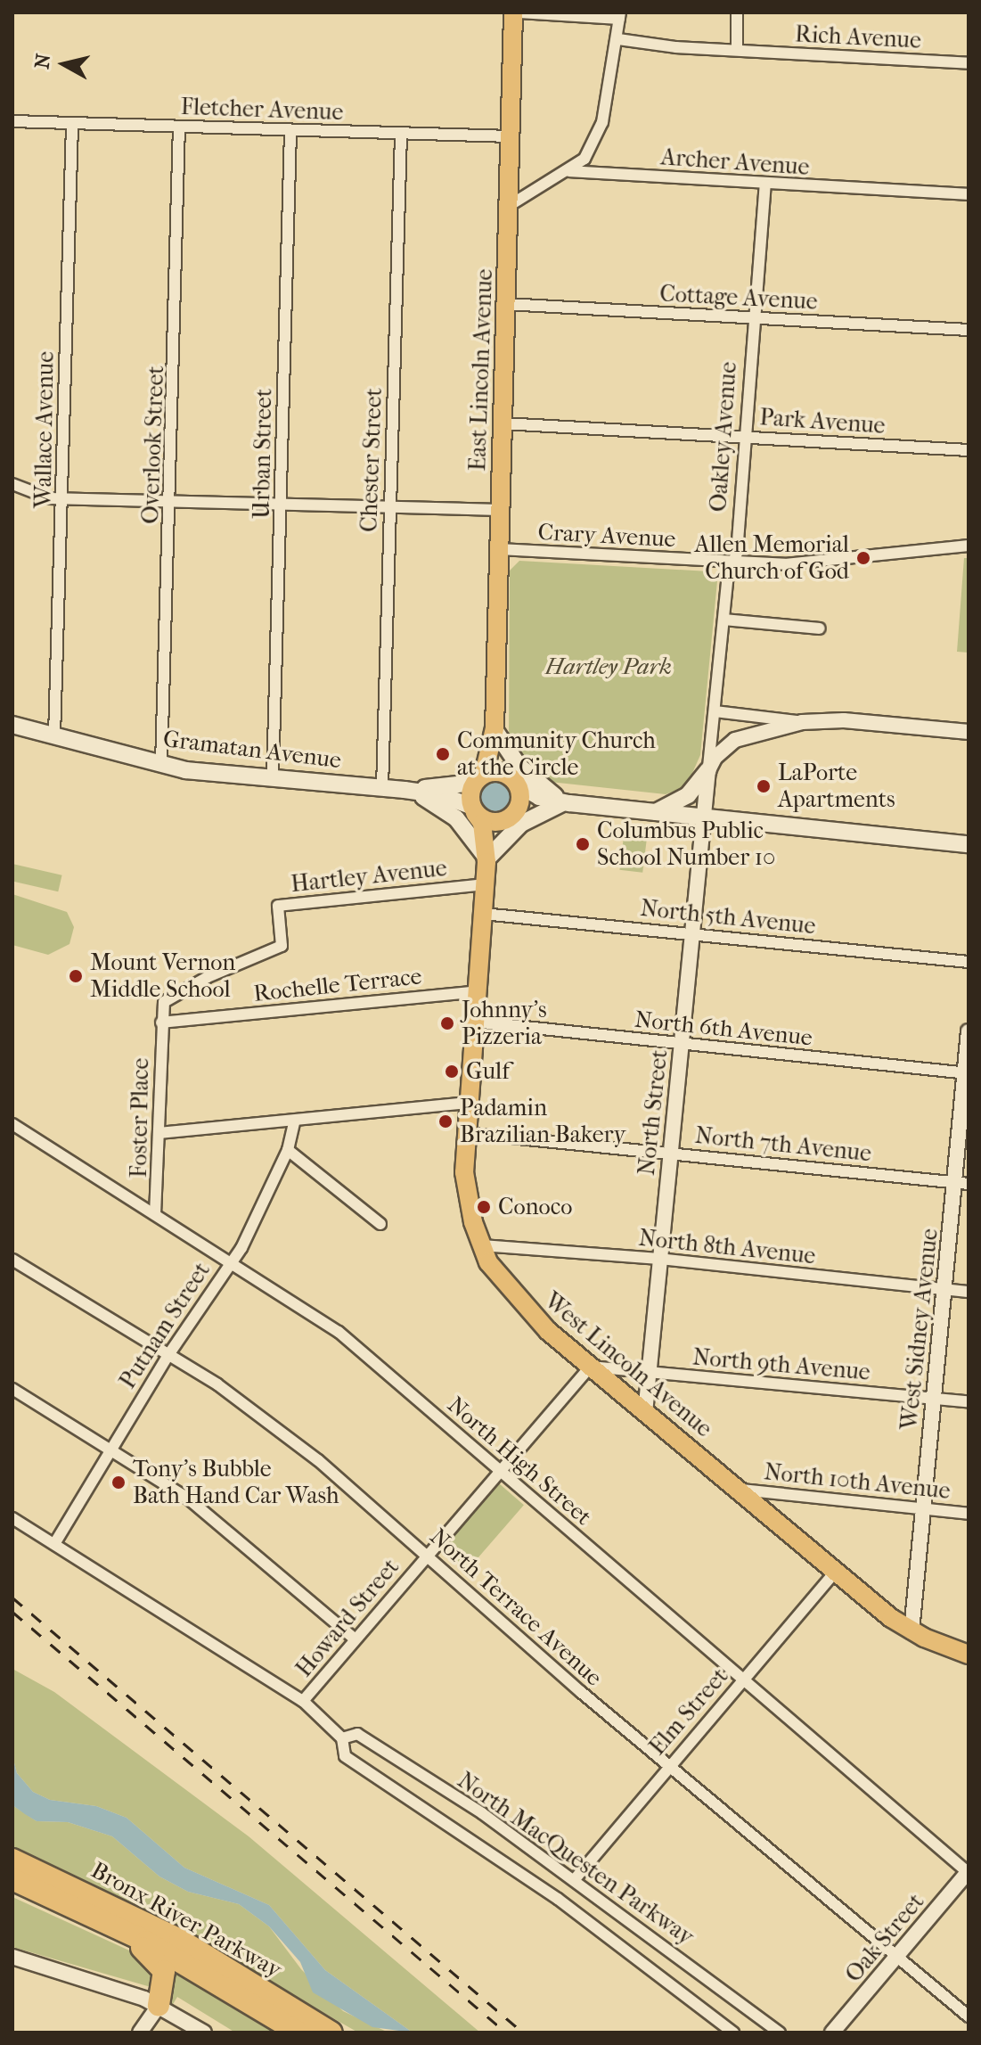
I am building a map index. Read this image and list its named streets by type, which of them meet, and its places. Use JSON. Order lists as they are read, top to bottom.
{
  "streets": {
    "highway": ["Bronx River Parkway"],
    "main road": ["East Lincoln Avenue", "Gramatan Avenue", "West Lincoln Avenue"],
    "street": [
      "Rich Avenue",
      "Fletcher Avenue",
      "Archer Avenue",
      "Cottage Avenue",
      "Park Avenue",
      "Wallace Avenue",
      "Oakley Avenue",
      "Overlook Street",
      "Urban Street",
      "Chester Street",
      "Crary Avenue",
      "Hartley Avenue",
      "North 5th Avenue",
      "Rochelle Terrace",
      "North 6th Avenue",
      "North Street",
      "Foster Place",
      "North 7th Avenue",
      "North 8th Avenue",
      "Putnam Street",
      "West Sidney Avenue",
      "North 9th Avenue",
      "North High Street",
      "North 10th Avenue",
      "North Terrace Avenue",
      "Howard Street",
      "Elm Street",
      "North MacQuesten Parkway",
      "Oak Street"
    ]
  },
  "crossings": [
    ["Fletcher Avenue", "East Lincoln Avenue"],
    ["Fletcher Avenue", "Wallace Avenue"],
    ["Fletcher Avenue", "Overlook Street"],
    ["Fletcher Avenue", "Urban Street"],
    ["Fletcher Avenue", "Chester Street"],
    ["Archer Avenue", "Oakley Avenue"],
    ["Cottage Avenue", "East Lincoln Avenue"],
    ["Cottage Avenue", "Oakley Avenue"],
    ["East Lincoln Avenue", "Park Avenue"],
    ["East Lincoln Avenue", "Crary Avenue"],
    ["East Lincoln Avenue", "Gramatan Avenue"],
    ["East Lincoln Avenue", "West Lincoln Avenue"],
    ["Park Avenue", "Oakley Avenue"],
    ["Wallace Avenue", "Gramatan Avenue"],
    ["Oakley Avenue", "Crary Avenue"],
    ["Oakley Avenue", "North Street"],
    ["Overlook Street", "Gramatan Avenue"],
    ["Urban Street", "Gramatan Avenue"],
    ["Chester Street", "Gramatan Avenue"],
    ["Gramatan Avenue", "West Lincoln Avenue"],
    ["Hartley Avenue", "Rochelle Terrace"],
    ["Hartley Avenue", "Foster Place"],
    ["Hartley Avenue", "West Lincoln Avenue"],
    ["North 5th Avenue", "North Street"],
    ["North 5th Avenue", "West Lincoln Avenue"],
    ["Rochelle Terrace", "Foster Place"],
    ["Rochelle Terrace", "West Lincoln Avenue"],
    ["North 6th Avenue", "North Street"],
    ["North 6th Avenue", "West Sidney Avenue"],
    ["North 6th Avenue", "West Lincoln Avenue"],
    ["North Street", "North 7th Avenue"],
    ["North Street", "North 8th Avenue"],
    ["North Street", "West Lincoln Avenue"],
    ["North Street", "North 9th Avenue"],
    ["Foster Place", "North High Street"],
    ["North 7th Avenue", "West Sidney Avenue"],
    ["North 7th Avenue", "West Lincoln Avenue"],
    ["North 8th Avenue", "West Sidney Avenue"],
    ["North 8th Avenue", "West Lincoln Avenue"],
    ["Putnam Street", "North High Street"],
    ["Putnam Street", "North Terrace Avenue"],
    ["Putnam Street", "North MacQuesten Parkway"],
    ["West Sidney Avenue", "West Lincoln Avenue"],
    ["West Sidney Avenue", "North 9th Avenue"],
    ["West Sidney Avenue", "North 10th Avenue"],
    ["West Lincoln Avenue", "North 9th Avenue"],
    ["West Lincoln Avenue", "North 10th Avenue"],
    ["West Lincoln Avenue", "Howard Street"],
    ["West Lincoln Avenue", "Elm Street"],
    ["North 9th Avenue", "Howard Street"],
    ["North High Street", "Howard Street"],
    ["North High Street", "Elm Street"],
    ["North High Street", "Oak Street"],
    ["North Terrace Avenue", "Howard Street"],
    ["North Terrace Avenue", "Elm Street"],
    ["North Terrace Avenue", "Oak Street"],
    ["Howard Street", "North MacQuesten Parkway"],
    ["Elm Street", "North MacQuesten Parkway"]
  ],
  "parks": ["Hartley Park"],
  "places": [
    "Allen Memorial Church of God",
    "Community Church at the Circle",
    "LaPorte Apartments",
    "Columbus Public School Number 10",
    "Mount Vernon Middle School",
    "Johnny's Pizzeria",
    "Gulf",
    "Padamin Brazilian Bakery",
    "Conoco",
    "Tony's Bubble Bath Hand Car Wash"
  ],
  "north": "left"
}
